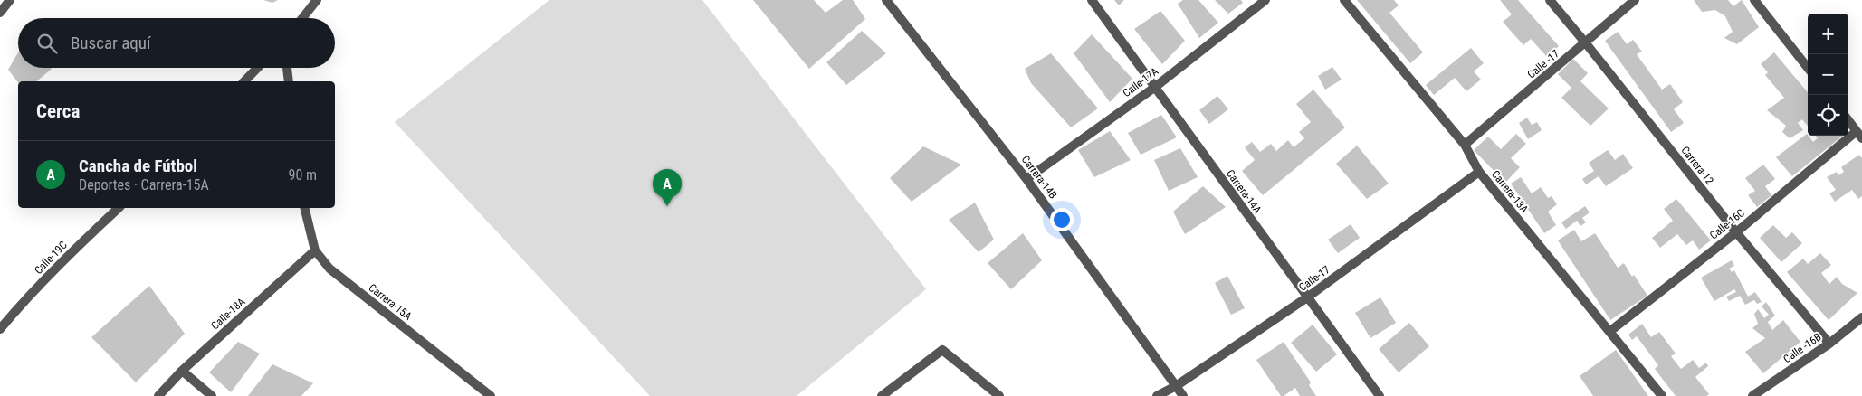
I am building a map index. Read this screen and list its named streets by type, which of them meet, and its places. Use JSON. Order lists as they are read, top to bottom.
{
  "streets": {
    "street": [
      "Calle -17",
      "Calle-17A",
      "Carrera-12",
      "Carrera-14B",
      "Carrera-14A",
      "Carrera-13A",
      "Calle-16C",
      "Calle-19C",
      "Calle-17",
      "Carrera-15A",
      "Calle-18A",
      "Calle -16B"
    ]
  },
  "crossings": [
    ["Calle -17", "Carrera-12"],
    ["Calle -17", "Carrera-13A"],
    ["Calle-17A", "Carrera-14B"],
    ["Calle-17A", "Carrera-14A"],
    ["Carrera-12", "Calle-16C"],
    ["Carrera-12", "Calle -16B"],
    ["Carrera-14B", "Calle-17"],
    ["Carrera-14A", "Calle-17"],
    ["Carrera-13A", "Calle-16C"],
    ["Carrera-13A", "Calle-17"],
    ["Carrera-15A", "Calle-18A"]
  ],
  "page": {
    "map_buttons": ["+", "−"],
    "search": "Buscar aquí",
    "heading": "Cerca",
    "list": [
      {
        "mark": "A",
        "name": "Cancha de Fútbol",
        "note": "Deportes · Carrera-15A",
        "value": "90 m"
      }
    ],
    "pins": "A"
  }
}
